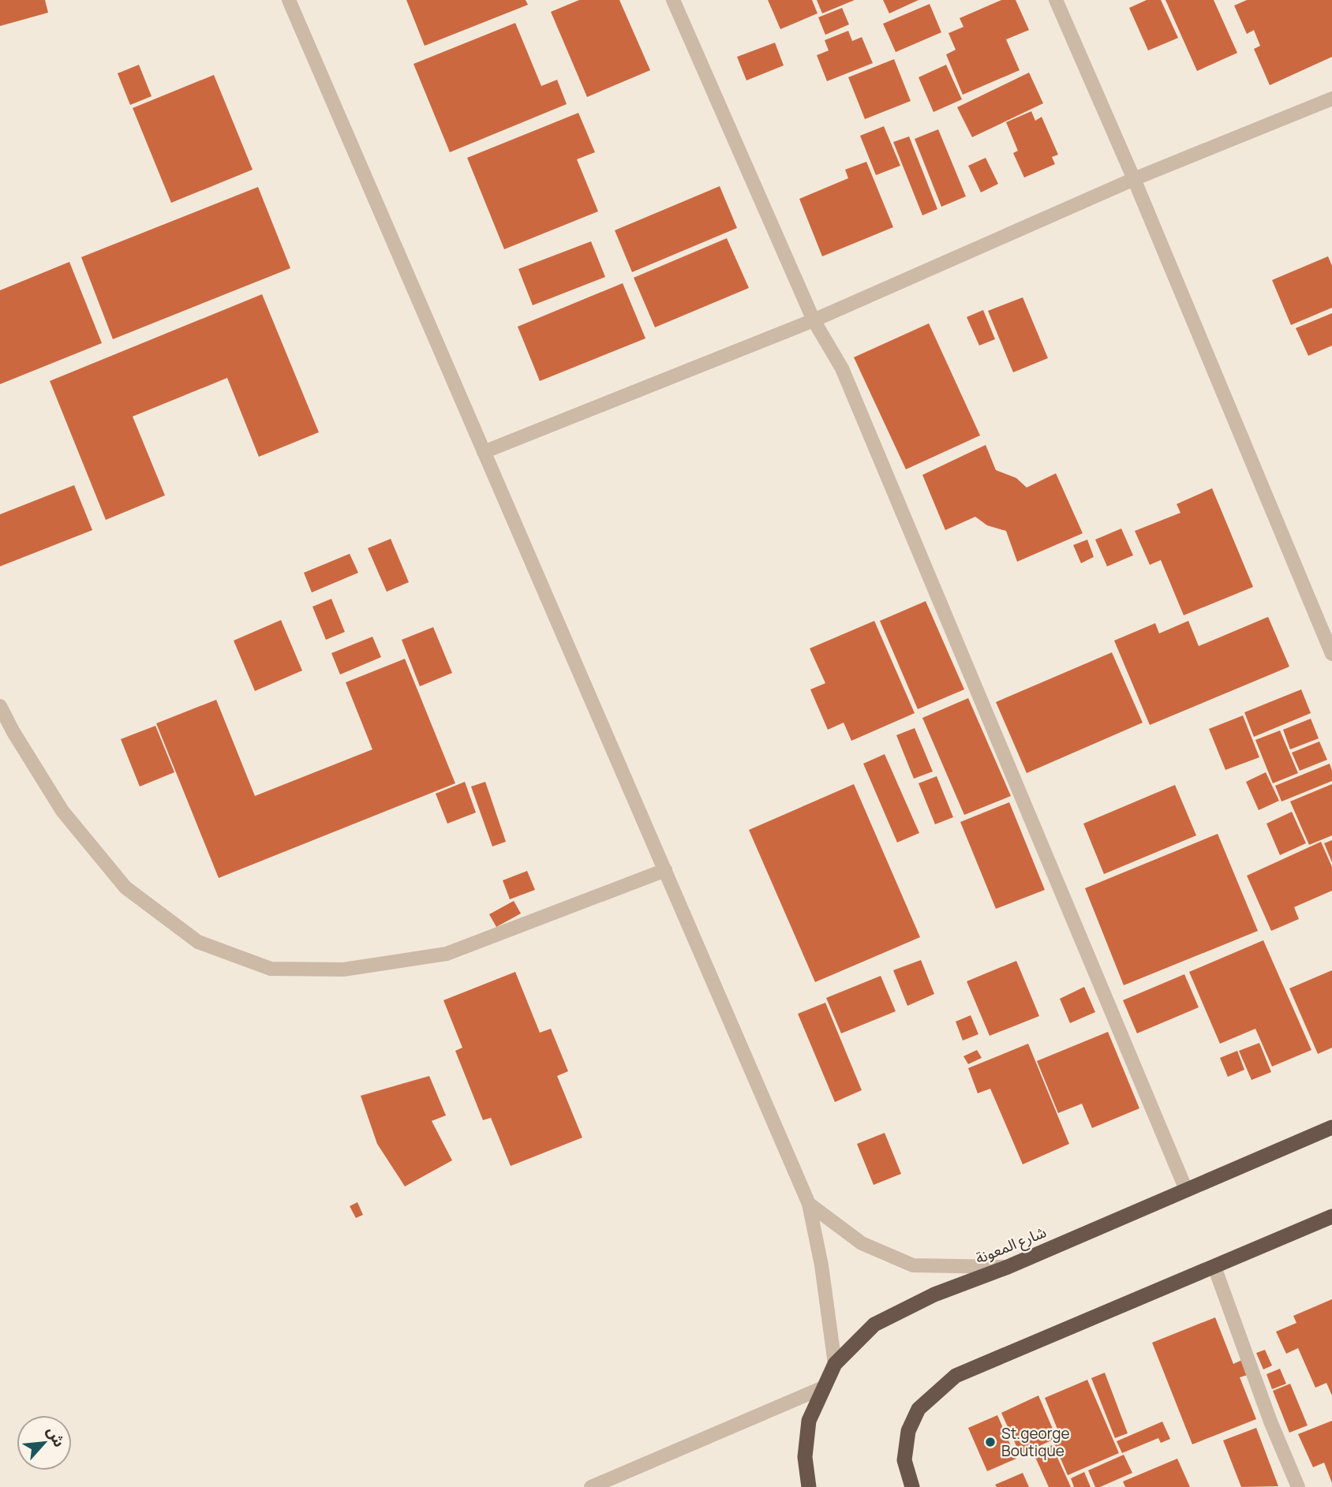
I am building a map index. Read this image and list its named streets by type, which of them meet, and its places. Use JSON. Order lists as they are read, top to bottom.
{
  "streets": {
    "highway": ["شارع المعونة"]
  },
  "places": ["St.george Boutique"],
  "north": "top right"
}
